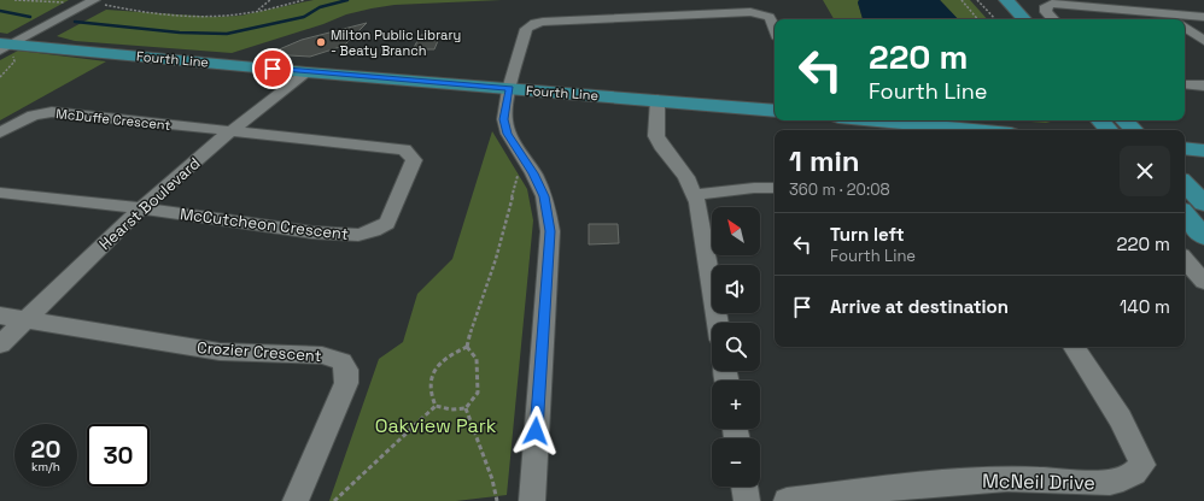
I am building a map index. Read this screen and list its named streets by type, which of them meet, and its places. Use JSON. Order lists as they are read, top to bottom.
{
  "streets": {
    "main road": ["Fourth Line"],
    "street": [
      "McDuffe Crescent",
      "Hearst Boulevard",
      "McCutcheon Crescent",
      "Crozier Crescent",
      "McNeil Drive"
    ]
  },
  "crossings": [
    ["Fourth Line", "Hearst Boulevard"],
    ["McDuffe Crescent", "Hearst Boulevard"],
    ["McDuffe Crescent", "McCutcheon Crescent"],
    ["Hearst Boulevard", "McCutcheon Crescent"],
    ["Hearst Boulevard", "Crozier Crescent"]
  ],
  "parks": ["Oakview Park"],
  "places": ["Milton Public Library - Beaty Branch"],
  "north": "top left",
  "page": {
    "turn": ["220 m", "Fourth Line"],
    "heading": ["1 min", "360 m · 20:08"],
    "map_buttons": ["+", "−"],
    "list": [
      {
        "name": "Turn left",
        "note": "Fourth Line",
        "value": "220 m"
      },
      {
        "name": "Arrive at destination",
        "value": "140 m"
      }
    ],
    "speed": "20 km/h",
    "limit": "30"
  }
}
